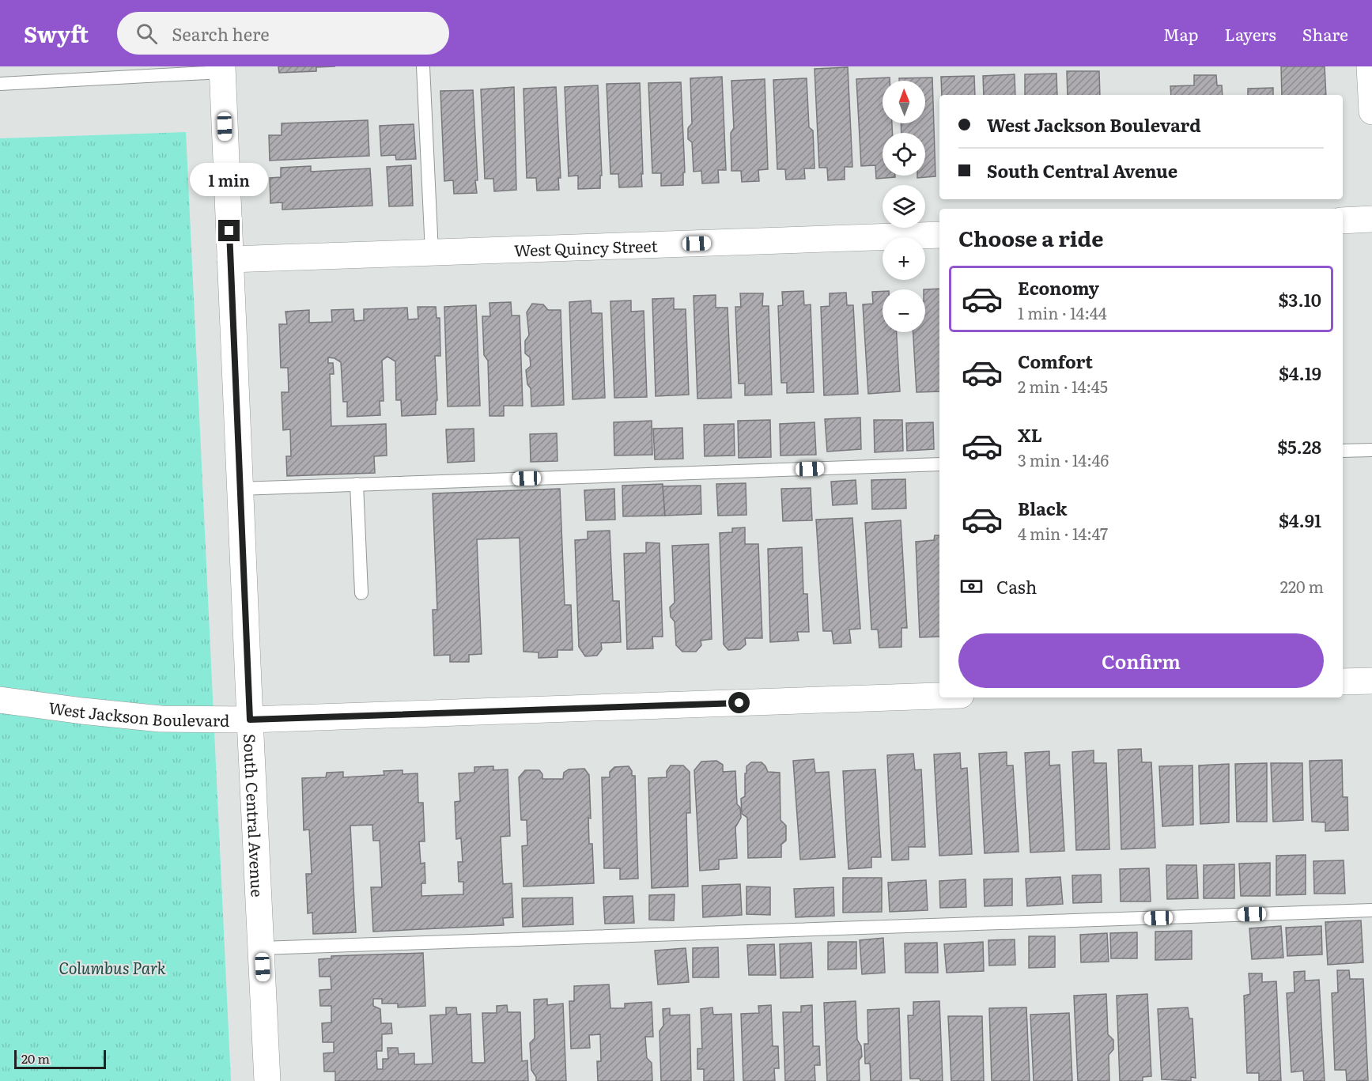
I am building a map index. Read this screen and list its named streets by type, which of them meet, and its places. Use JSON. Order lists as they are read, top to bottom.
{
  "streets": {
    "street": ["West Quincy Street", "West Jackson Boulevard", "South Central Avenue"]
  },
  "crossings": [
    ["West Quincy Street", "South Central Avenue"],
    ["West Jackson Boulevard", "South Central Avenue"]
  ],
  "parks": ["Columbus Park"],
  "scale_bar": "20 m",
  "north": "top",
  "page": {
    "header": "Swyft",
    "search": "Search here",
    "nav": ["Map", "Layers", "Share"],
    "map_buttons": ["+", "−"],
    "banner": ["West Jackson Boulevard", "South Central Avenue"],
    "bubble": "1 min",
    "heading": "Choose a ride",
    "list": [
      {
        "name": "Economy",
        "note": "1 min · 14:44",
        "value": "$3.10"
      },
      {
        "name": "Comfort",
        "note": "2 min · 14:45",
        "value": "$4.19"
      },
      {
        "name": "XL",
        "note": "3 min · 14:46",
        "value": "$5.28"
      },
      {
        "name": "Black",
        "note": "4 min · 14:47",
        "value": "$4.91"
      }
    ],
    "pay": ["Cash", "220 m"],
    "buttons": "Confirm",
    "scale": "20 m"
  }
}
